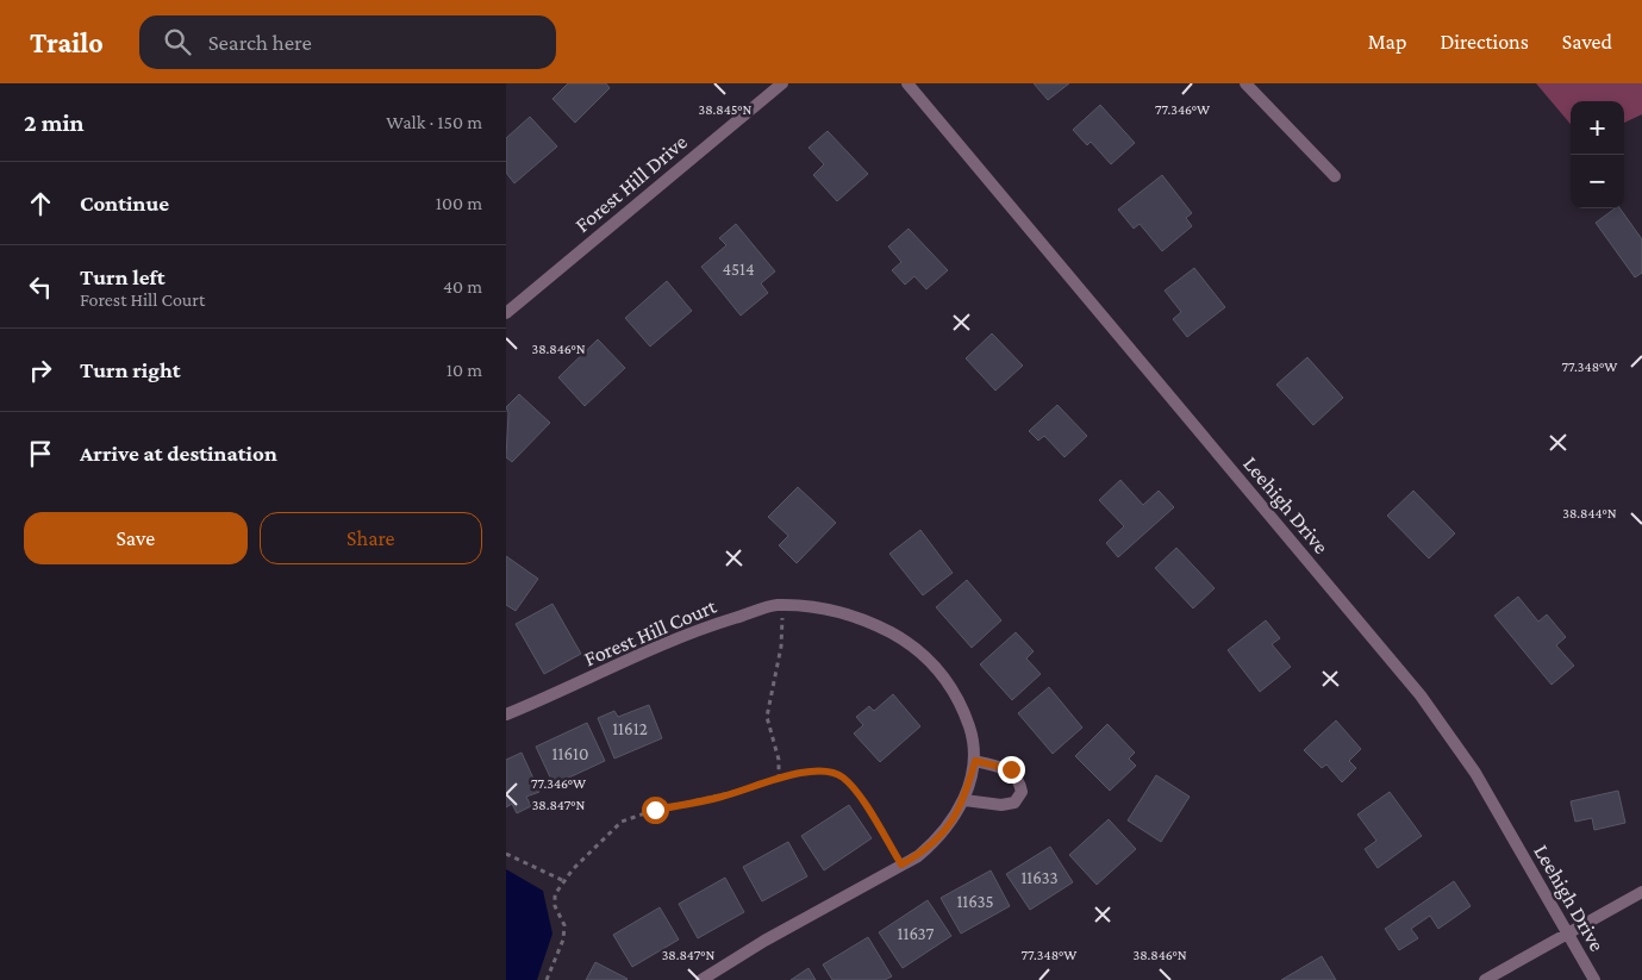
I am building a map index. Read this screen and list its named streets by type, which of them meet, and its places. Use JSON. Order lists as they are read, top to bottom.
{
  "streets": {
    "street": ["Forest Hill Drive", "Leehigh Drive", "Forest Hill Court"]
  },
  "house_numbers": [
    "4514",
    "11612",
    "11610",
    "11633",
    "11635",
    "11637"
  ],
  "page": {
    "header": "Trailo",
    "search": "Search here",
    "nav": ["Map", "Directions", "Saved"],
    "heading": ["2 min", "Walk · 150 m"],
    "map_buttons": ["+", "−"],
    "list": [
      ["Continue", "100 m"],
      ["Turn left", "Forest Hill Court", "40 m"],
      ["Turn right", "10 m"],
      "Arrive at destination"
    ],
    "buttons": ["Save", "Share"]
  },
  "coordinates": [
    "38.845°N",
    "77.346°W",
    "38.846°N",
    "77.348°W",
    "38.844°N",
    "38.847°N"
  ]
}
